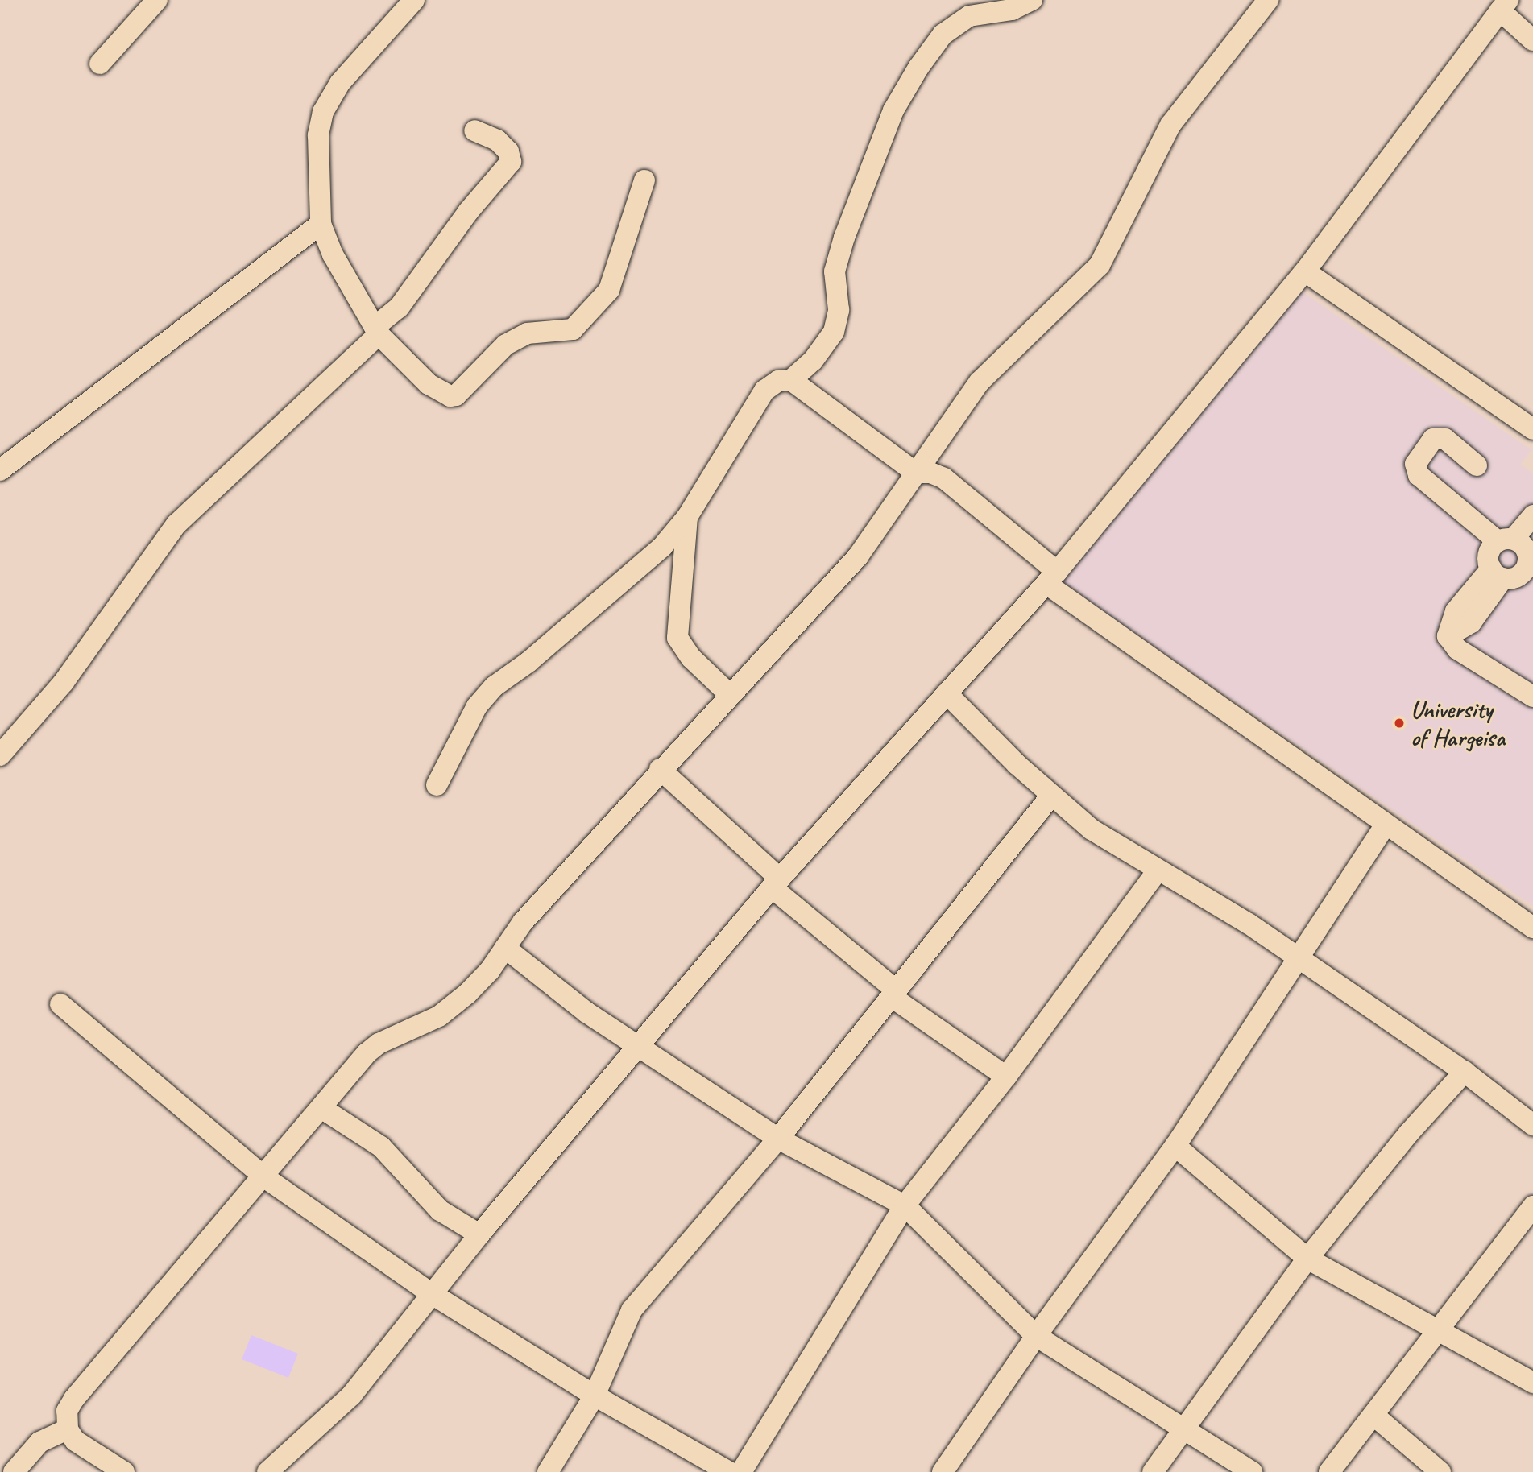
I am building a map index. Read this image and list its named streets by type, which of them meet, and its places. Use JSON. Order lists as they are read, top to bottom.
{
  "places": ["University of Hargeisa"]
}
